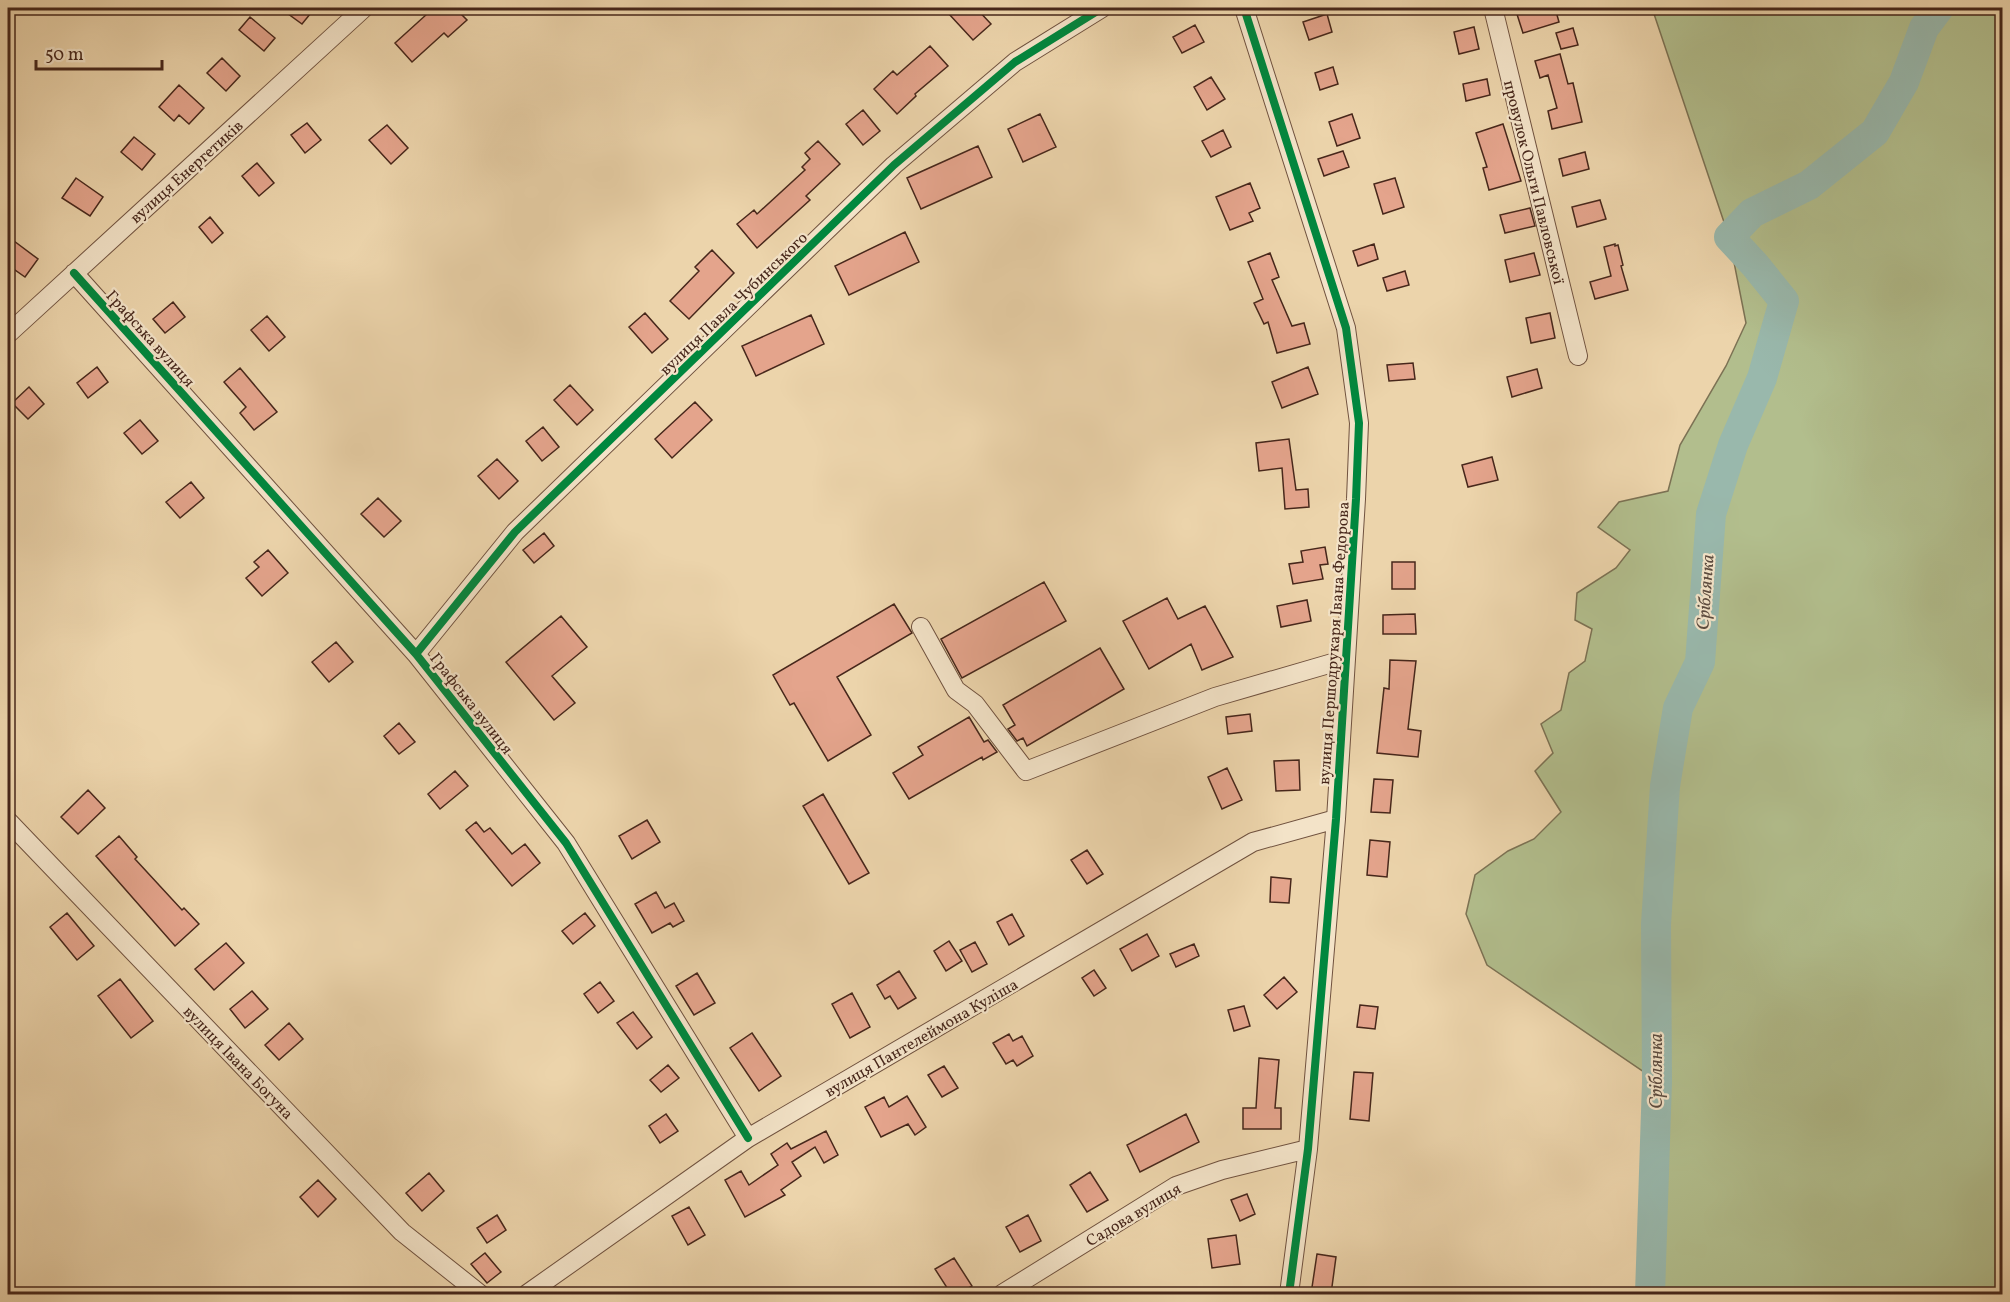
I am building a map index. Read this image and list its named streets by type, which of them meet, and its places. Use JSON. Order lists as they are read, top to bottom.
{
  "streets": {
    "street": [
      "вулиця Енергетиків",
      "провулок Ольги Павловської",
      "вулиця Павла Чубинського",
      "Графська вулиця",
      "вулиця Першодрукаря Івана Федорова",
      "вулиця Пантелеймона Куліша",
      "вулиця Івана Богуна",
      "Садова вулиця"
    ]
  },
  "crossings": [
    ["вулиця Енергетиків", "Графська вулиця"],
    ["вулиця Павла Чубинського", "Графська вулиця"],
    ["Графська вулиця", "вулиця Пантелеймона Куліша"],
    ["вулиця Першодрукаря Івана Федорова", "вулиця Пантелеймона Куліша"],
    ["вулиця Першодрукаря Івана Федорова", "Садова вулиця"]
  ],
  "water": ["Сріблянка"],
  "scale_bar": "50 m"
}
